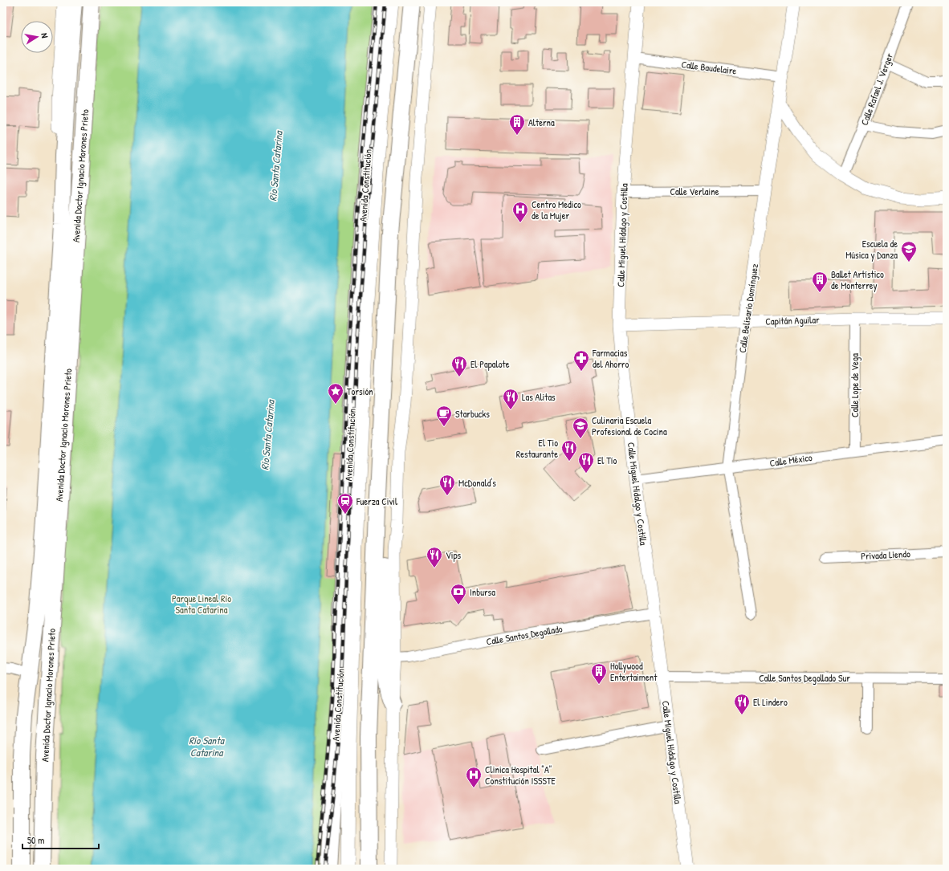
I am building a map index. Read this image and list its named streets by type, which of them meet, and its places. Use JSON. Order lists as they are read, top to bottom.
{
  "streets": {
    "highway": ["Avenida Doctor Ignacio Morones Prieto", "Avenida Constitución"],
    "street": [
      "Calle Baudelaire",
      "Calle Rafael J. Verger",
      "Calle Verlaine",
      "Calle Miguel Hidalgo y Costilla",
      "Calle Belisario Domínguez",
      "Capitán Aguilar",
      "Calle Lope de Vega",
      "Calle México",
      "Privada Liendo",
      "Calle Santos Degollado",
      "Calle Santos Degollado Sur"
    ]
  },
  "crossings": [
    ["Calle Baudelaire", "Calle Miguel Hidalgo y Costilla"],
    ["Calle Baudelaire", "Calle Belisario Domínguez"],
    ["Calle Verlaine", "Calle Miguel Hidalgo y Costilla"],
    ["Calle Verlaine", "Calle Belisario Domínguez"],
    ["Calle Miguel Hidalgo y Costilla", "Capitán Aguilar"],
    ["Calle Miguel Hidalgo y Costilla", "Calle México"],
    ["Calle Miguel Hidalgo y Costilla", "Calle Santos Degollado"],
    ["Calle Miguel Hidalgo y Costilla", "Calle Santos Degollado Sur"],
    ["Calle Belisario Domínguez", "Capitán Aguilar"],
    ["Calle Belisario Domínguez", "Calle México"],
    ["Capitán Aguilar", "Calle Lope de Vega"],
    ["Calle Lope de Vega", "Calle México"]
  ],
  "water": ["Río Santa Catarina"],
  "parks": ["Parque Lineal Río Santa Catarina"],
  "places": {
    "building": ["Alterna", "Ballet Artístico de Monterrey", "Hollywood Entertaiment"],
    "hospital": ["Centro Medico de la Mujer", "Clinica Hospital \"A\" Constitución ISSSTE"],
    "school or university": ["Escuela de Música y Danza", "Culinaria Escuela Profesional de Cocina"],
    "pharmacy": ["Farmacias del Ahorro"],
    "restaurant": [
      "El Papalote",
      "Las Alitas",
      "El Tio Restaurante",
      "El Tío",
      "McDonald's",
      "Vips",
      "El Lindero"
    ],
    "place": ["Torsión"],
    "cafe": ["Starbucks"],
    "station": ["Fuerza Civil"],
    "bank": ["Inbursa"]
  },
  "scale_bar": "50 m",
  "north": "right"
}
